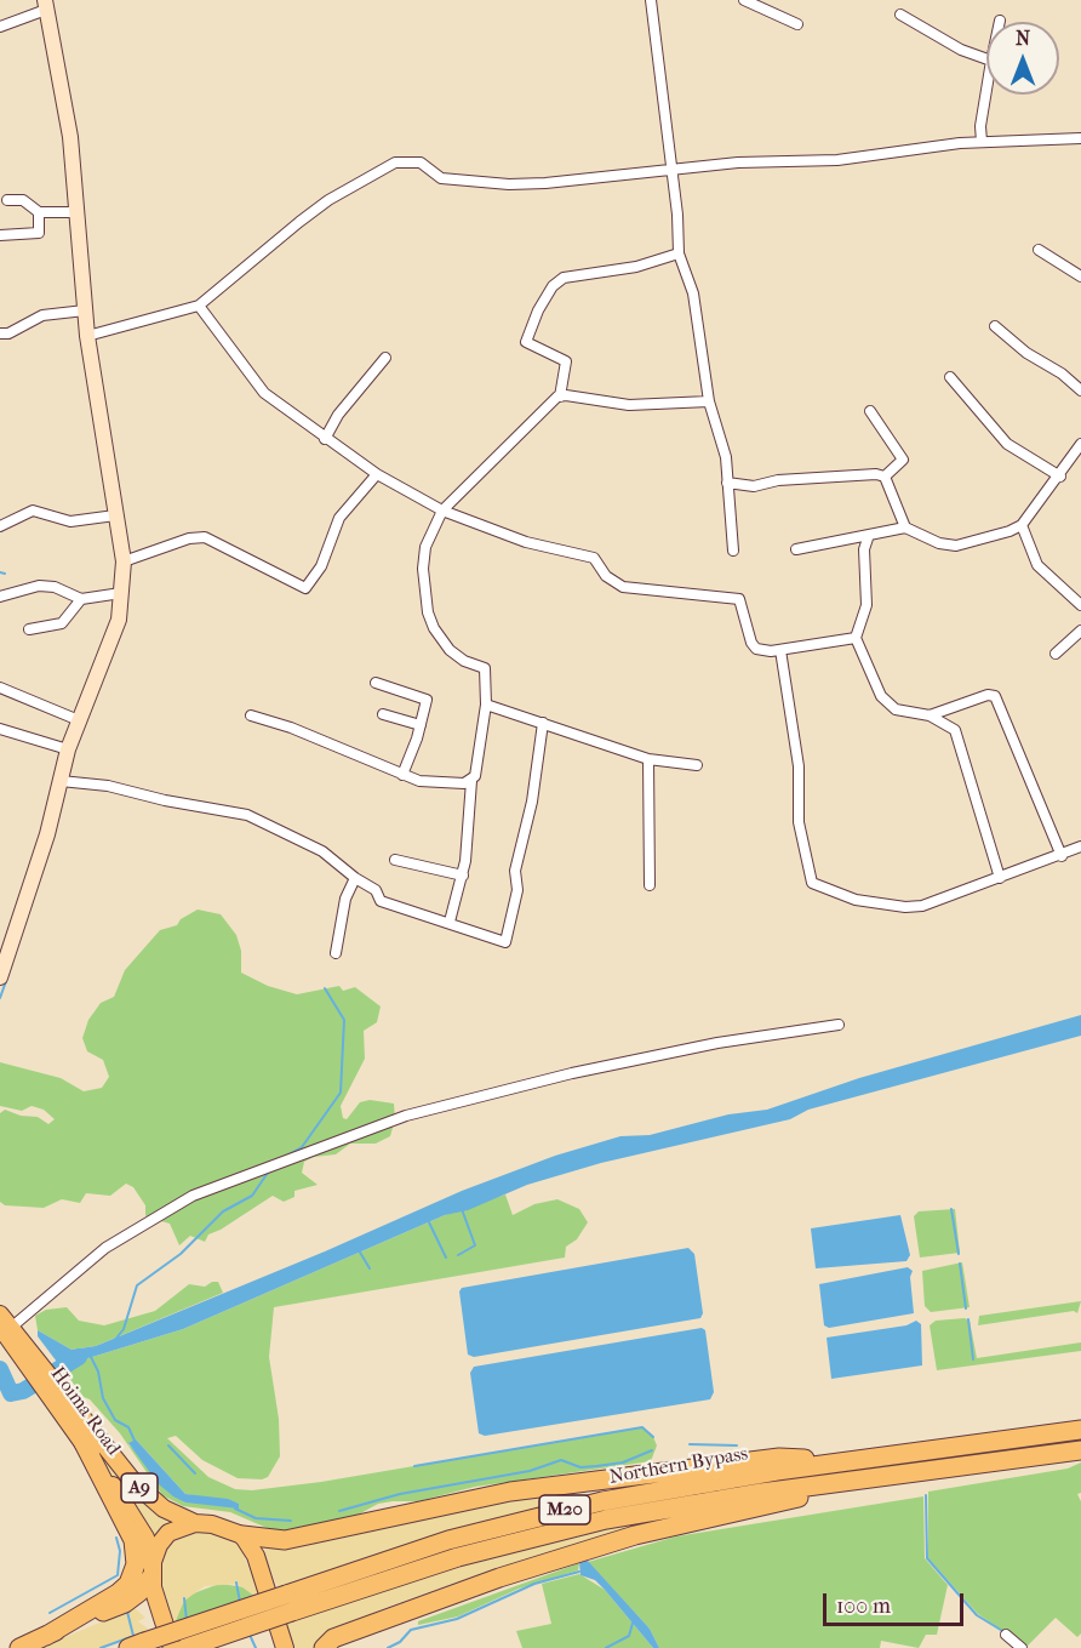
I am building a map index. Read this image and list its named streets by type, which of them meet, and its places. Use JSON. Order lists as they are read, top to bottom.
{
  "streets": {
    "highway": ["Northern Bypass", "M20"],
    "main road": ["Hoima Road", "A9"]
  },
  "crossings": [
    ["Hoima Road", "A9"]
  ],
  "scale_bar": "100 m",
  "north": "top"
}
